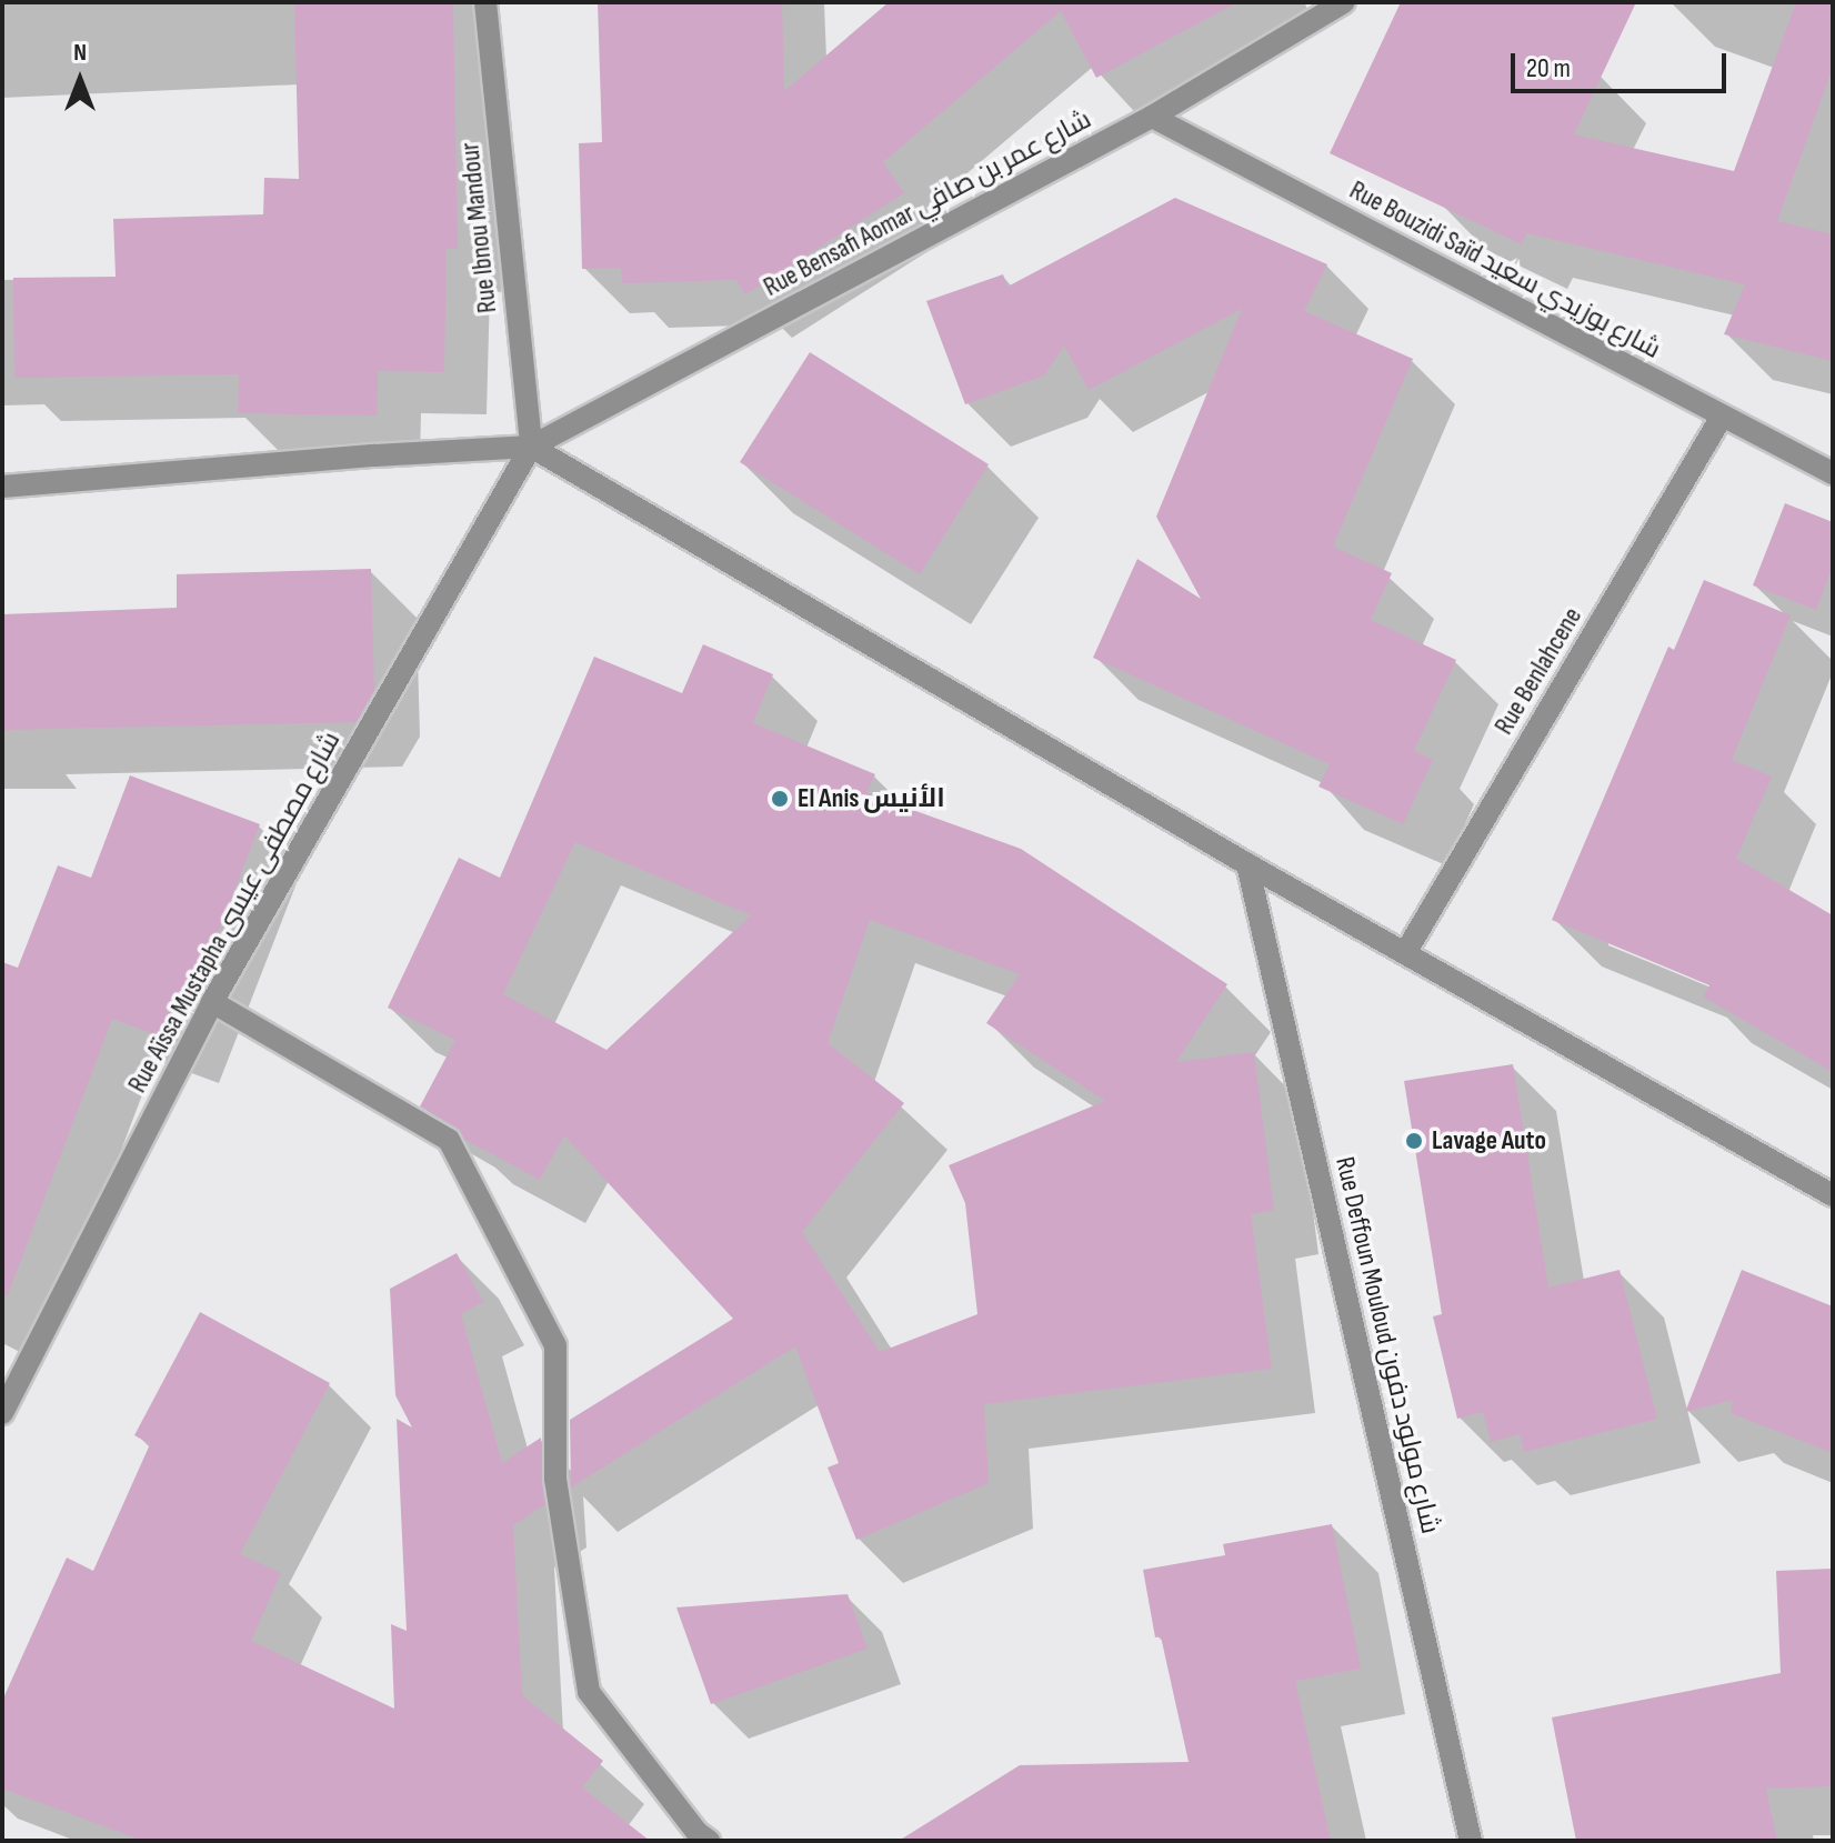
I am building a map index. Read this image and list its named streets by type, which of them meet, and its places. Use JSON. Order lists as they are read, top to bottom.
{
  "streets": {
    "street": [
      "Rue Bensafi Aomar شارع عمر بن صافي",
      "Rue Ibnou Mandour",
      "Rue Bouzidi Saïd شارع بوزيدي سعيد",
      "Rue Benlahcene",
      "Rue Aïssa Mustapha شارع مصطفى عيسى",
      "Rue Deffoun Mouloud شارع مولود دفون"
    ]
  },
  "crossings": [
    ["Rue Bensafi Aomar شارع عمر بن صافي", "Rue Ibnou Mandour"],
    ["Rue Bensafi Aomar شارع عمر بن صافي", "Rue Bouzidi Saïd شارع بوزيدي سعيد"],
    ["Rue Bensafi Aomar شارع عمر بن صافي", "Rue Aïssa Mustapha شارع مصطفى عيسى"],
    ["Rue Ibnou Mandour", "Rue Aïssa Mustapha شارع مصطفى عيسى"],
    ["Rue Bouzidi Saïd شارع بوزيدي سعيد", "Rue Benlahcene"]
  ],
  "places": ["El Anis الأنيس", "Lavage Auto"],
  "scale_bar": "20 m",
  "north": "top"
}
